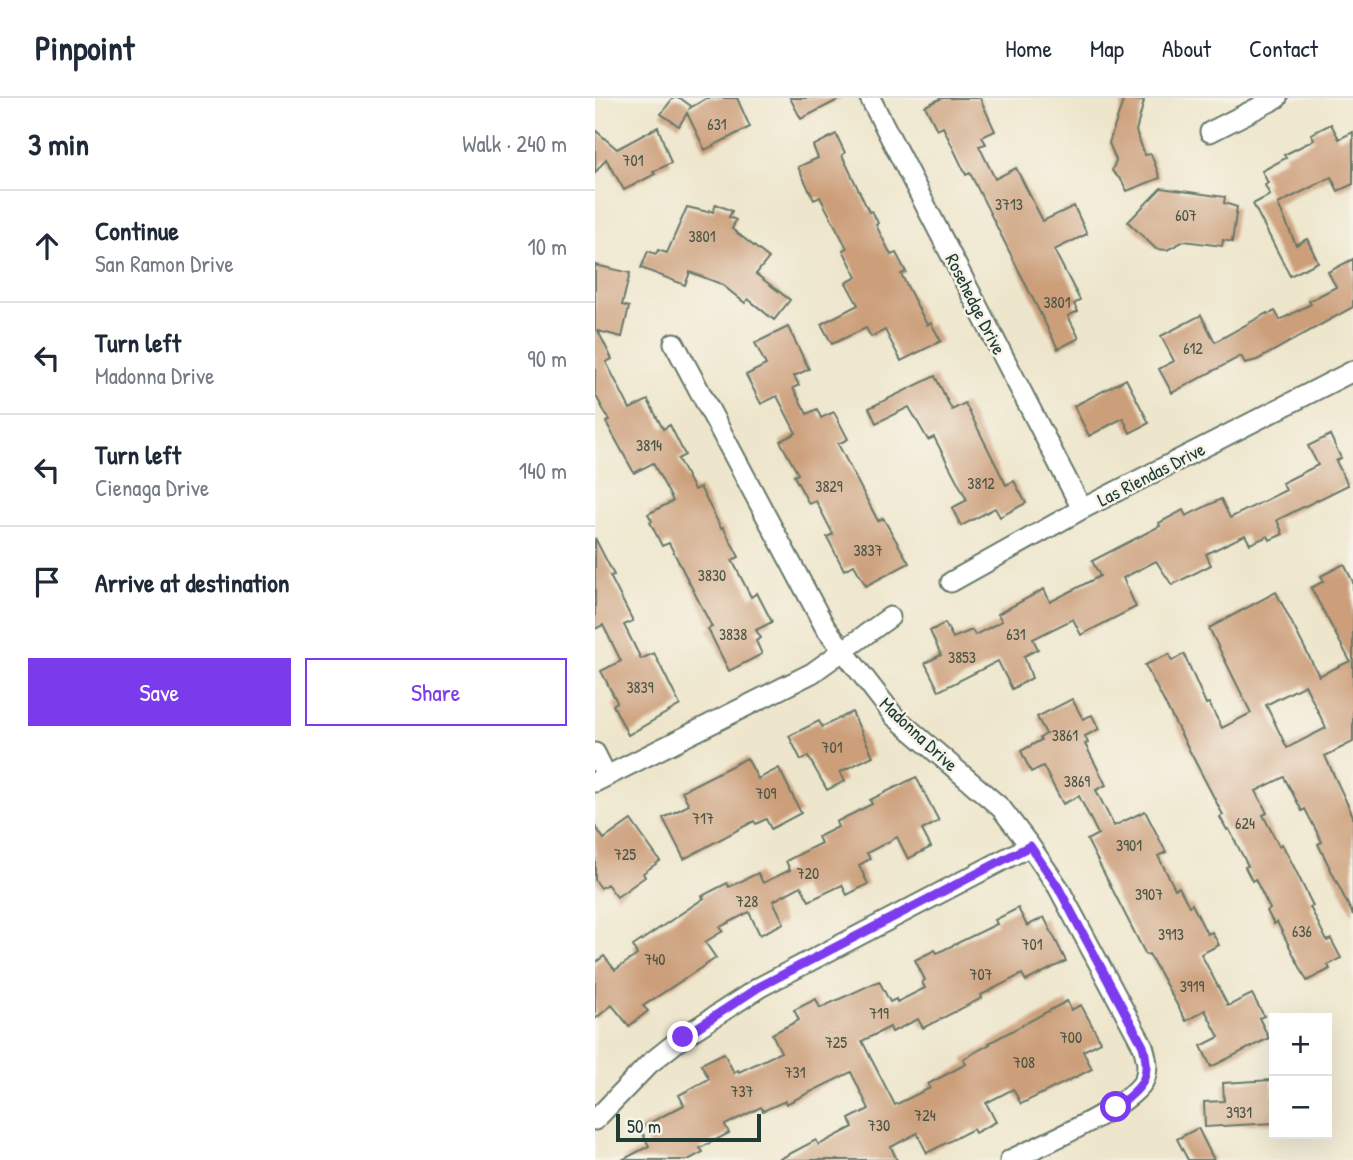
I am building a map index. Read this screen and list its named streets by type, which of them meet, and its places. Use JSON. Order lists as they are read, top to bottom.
{
  "streets": {
    "street": ["Rosehedge Drive", "Las Riendas Drive", "Madonna Drive"]
  },
  "crossings": [
    ["Rosehedge Drive", "Las Riendas Drive"]
  ],
  "house_numbers": [
    "631",
    "701",
    "3713",
    "607",
    "3801",
    "3801",
    "612",
    "3814",
    "3812",
    "3829",
    "3837",
    "3830",
    "3838",
    "631",
    "3853",
    "3839",
    "3861",
    "701",
    "3869",
    "709",
    "717",
    "624",
    "3901",
    "725",
    "720",
    "3907",
    "728",
    "636",
    "3913",
    "701",
    "740",
    "707",
    "3919",
    "719",
    "700",
    "725",
    "708",
    "731",
    "737",
    "3931",
    "724",
    "730"
  ],
  "scale_bar": "50 m",
  "page": {
    "header": "Pinpoint",
    "nav": [
      "Home",
      "Map",
      "About",
      "Contact"
    ],
    "heading": ["3 min", "Walk · 240 m"],
    "list": [
      ["Continue", "San Ramon Drive", "10 m"],
      ["Turn left", "Madonna Drive", "90 m"],
      ["Turn left", "Cienaga Drive", "140 m"],
      "Arrive at destination"
    ],
    "buttons": ["Save", "Share"],
    "map_buttons": ["+", "−"],
    "scale": "50 m"
  }
}
